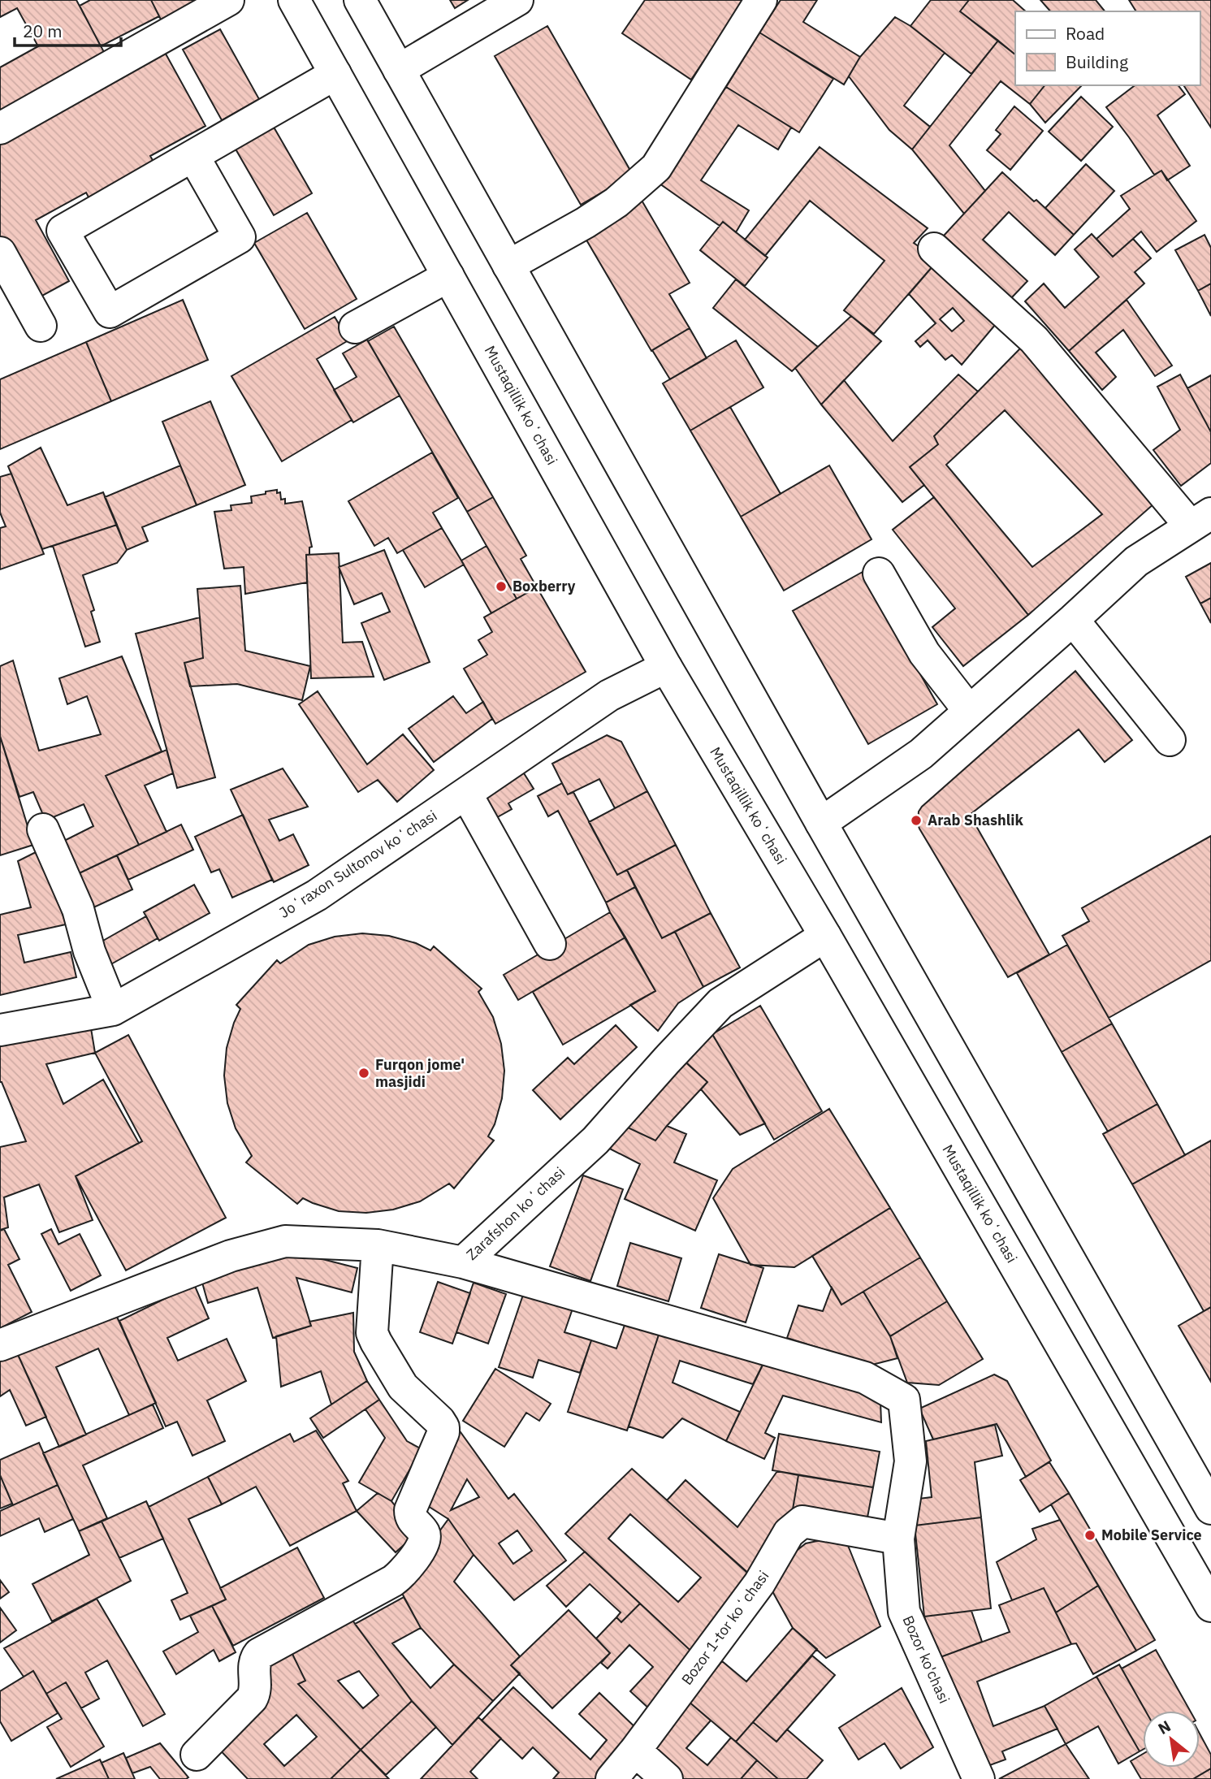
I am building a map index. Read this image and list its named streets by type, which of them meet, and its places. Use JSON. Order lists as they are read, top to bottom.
{
  "streets": {
    "street": [
      "Mustaqillik koʻchasi",
      "Joʻraxon Sultonov koʻchasi",
      "Zarafshon koʻchasi",
      "Bozor 1-tor koʻchasi",
      "Bozor ko'chasi"
    ]
  },
  "crossings": [
    ["Mustaqillik koʻchasi", "Joʻraxon Sultonov koʻchasi"],
    ["Mustaqillik koʻchasi", "Zarafshon koʻchasi"],
    ["Zarafshon koʻchasi", "Bozor ko'chasi"],
    ["Bozor 1-tor koʻchasi", "Bozor ko'chasi"]
  ],
  "places": [
    "Boxberry",
    "Arab Shashlik",
    "Furqon jome' masjidi",
    "Mobile Service"
  ],
  "legend": ["Road", "Building"],
  "scale_bar": "20 m",
  "north": "top left"
}
